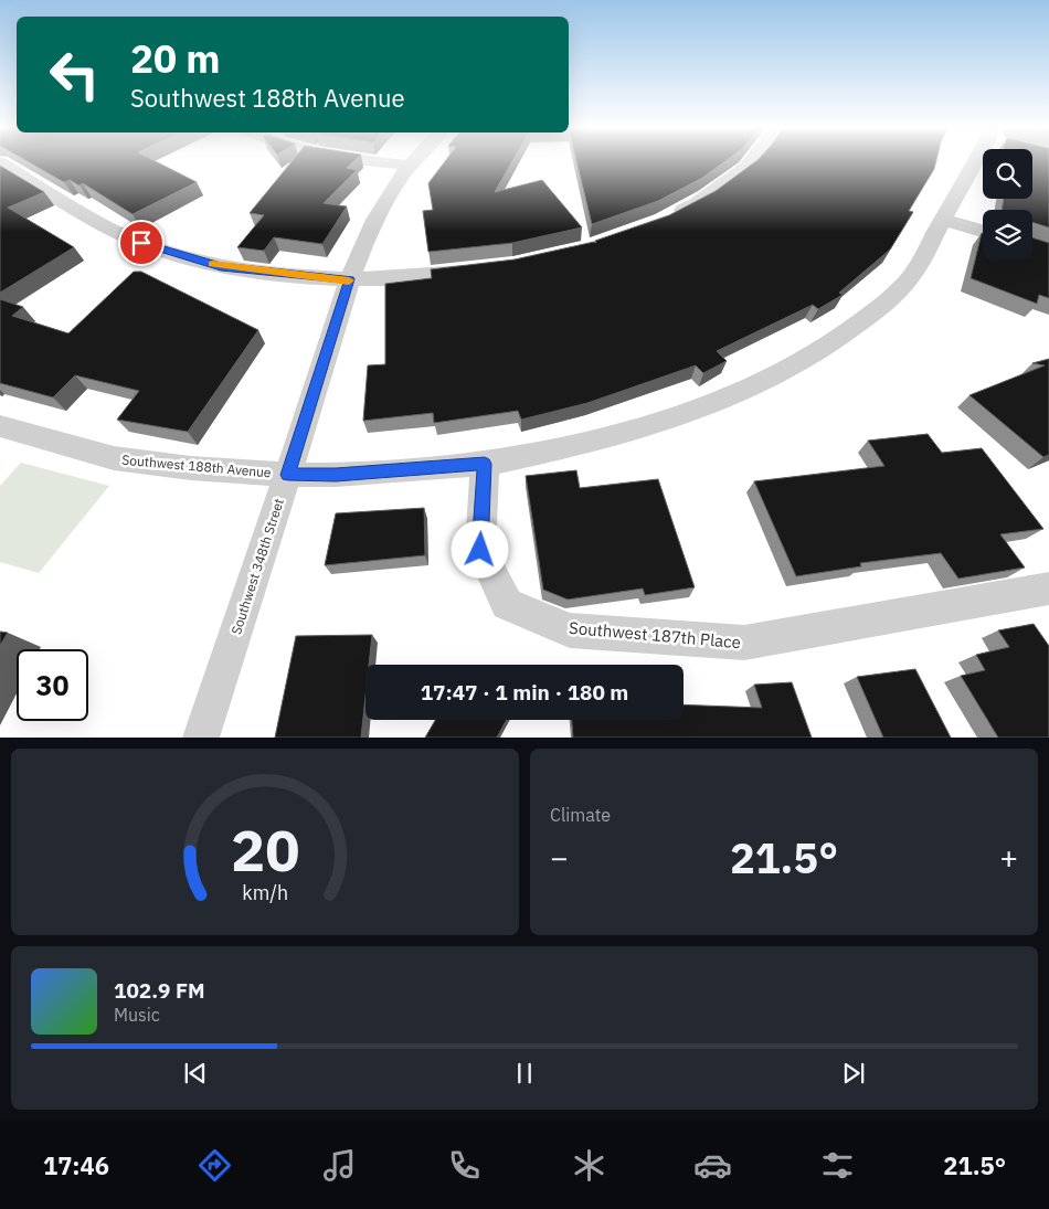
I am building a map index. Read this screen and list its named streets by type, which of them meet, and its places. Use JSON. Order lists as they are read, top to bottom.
{
  "streets": {
    "street": ["Southwest 188th Avenue", "Southwest 348th Street", "Southwest 187th Place"]
  },
  "crossings": [
    ["Southwest 188th Avenue", "Southwest 348th Street"],
    ["Southwest 188th Avenue", "Southwest 187th Place"]
  ],
  "page": {
    "turn": ["20 m", "Southwest 188th Avenue"],
    "limit": "30",
    "trip": "17:47 · 1 min · 180 m",
    "tile": "Climate",
    "heat": ["−", "21.5°", "+"],
    "song": ["102.9 FM", "Music"],
    "tabs": ["17:46", "21.5°"],
    "gauge": ["20", "km/h"]
  }
}
